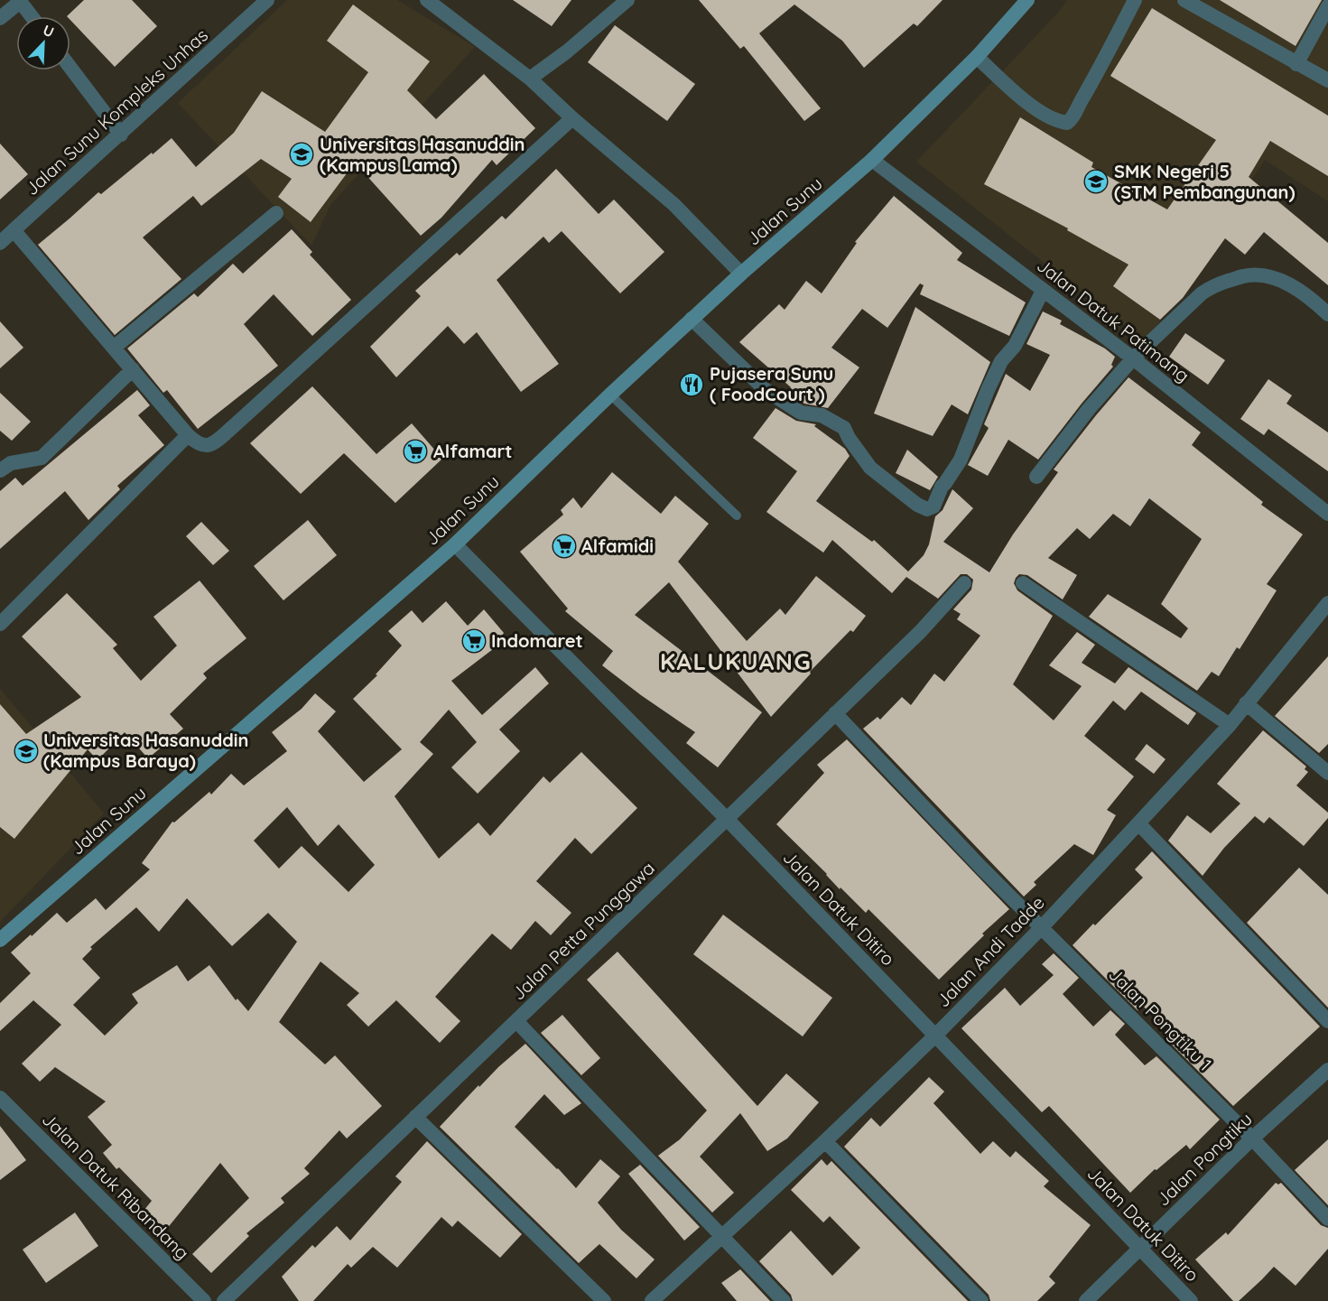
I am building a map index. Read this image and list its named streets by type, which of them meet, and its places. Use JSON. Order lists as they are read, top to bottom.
{
  "streets": {
    "main road": ["Jalan Sunu"],
    "street": [
      "Jalan Sunu Kompleks Unhas",
      "Jalan Datuk Patimang",
      "Jalan Datuk Ditiro",
      "Jalan Petta Punggawa",
      "Jalan Andi Tadde",
      "Jalan Pongtiku 1",
      "Jalan Pongtiku",
      "Jalan Datuk Ribandang"
    ]
  },
  "crossings": [
    ["Jalan Sunu", "Jalan Datuk Patimang"],
    ["Jalan Sunu", "Jalan Datuk Ditiro"],
    ["Jalan Datuk Ditiro", "Jalan Petta Punggawa"],
    ["Jalan Datuk Ditiro", "Jalan Andi Tadde"],
    ["Jalan Datuk Ditiro", "Jalan Pongtiku"],
    ["Jalan Petta Punggawa", "Jalan Pongtiku 1"],
    ["Jalan Andi Tadde", "Jalan Pongtiku 1"],
    ["Jalan Pongtiku 1", "Jalan Pongtiku"]
  ],
  "districts": ["KALUKUANG"],
  "places": {
    "school or university": ["Universitas Hasanuddin (Kampus Lama)", "SMK Negeri 5 (STM Pembangunan)", "Universitas Hasanuddin (Kampus Baraya)"],
    "restaurant": ["Pujasera Sunu ( FoodCourt )"],
    "supermarket": ["Alfamart", "Alfamidi", "Indomaret"]
  },
  "north": "top right"
}
